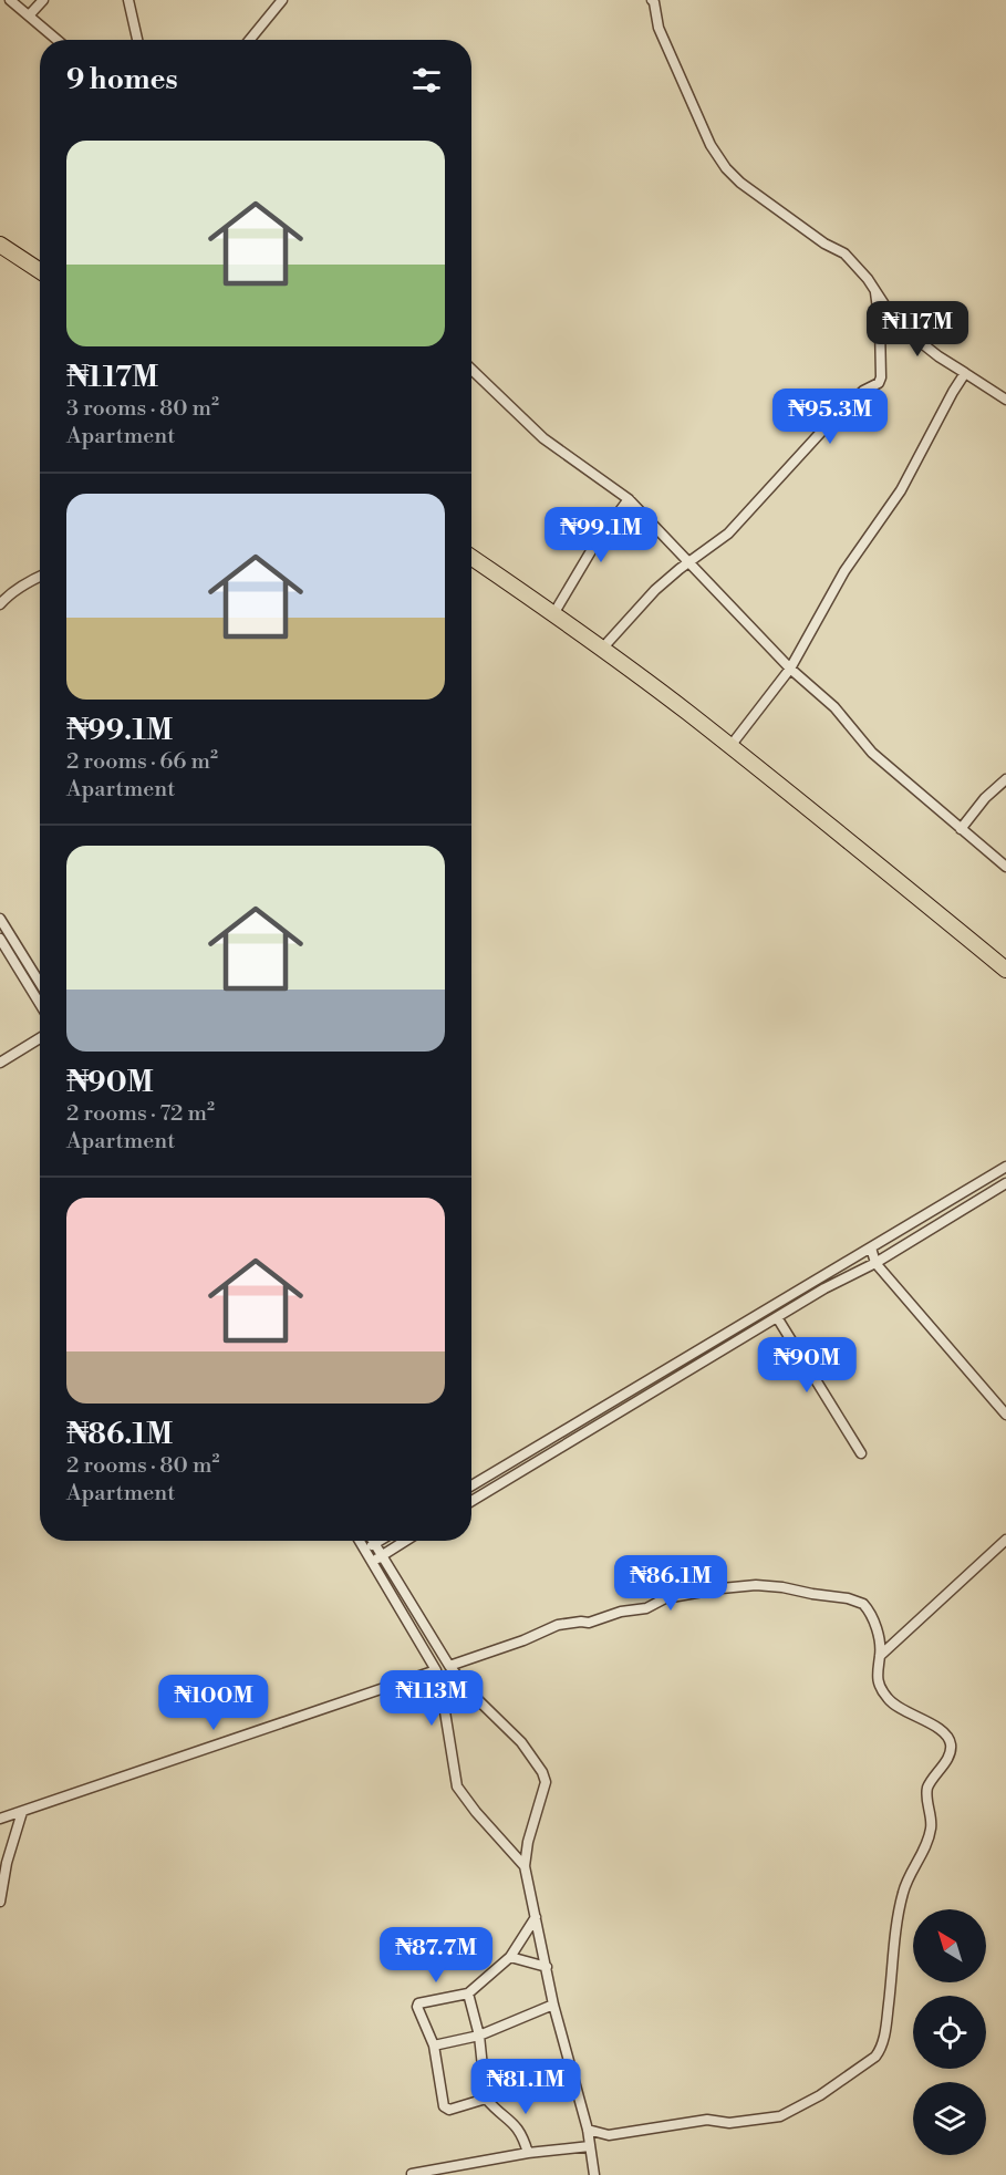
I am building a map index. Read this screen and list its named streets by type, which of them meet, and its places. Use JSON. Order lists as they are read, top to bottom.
{
  "north": "top left",
  "page": {
    "heading": "9 homes",
    "list": [
      {
        "name": "₦117M",
        "note": "3 rooms · 80 m² · Apartment"
      },
      {
        "name": "₦99.1M",
        "note": "2 rooms · 66 m² · Apartment"
      },
      {
        "name": "₦90M",
        "note": "2 rooms · 72 m² · Apartment"
      },
      {
        "name": "₦86.1M",
        "note": "2 rooms · 80 m² · Apartment"
      }
    ],
    "price": [
      "₦117M",
      "₦95.3M",
      "₦99.1M",
      "₦90M",
      "₦86.1M",
      "₦113M",
      "₦100M",
      "₦87.7M",
      "₦81.1M"
    ]
  }
}
